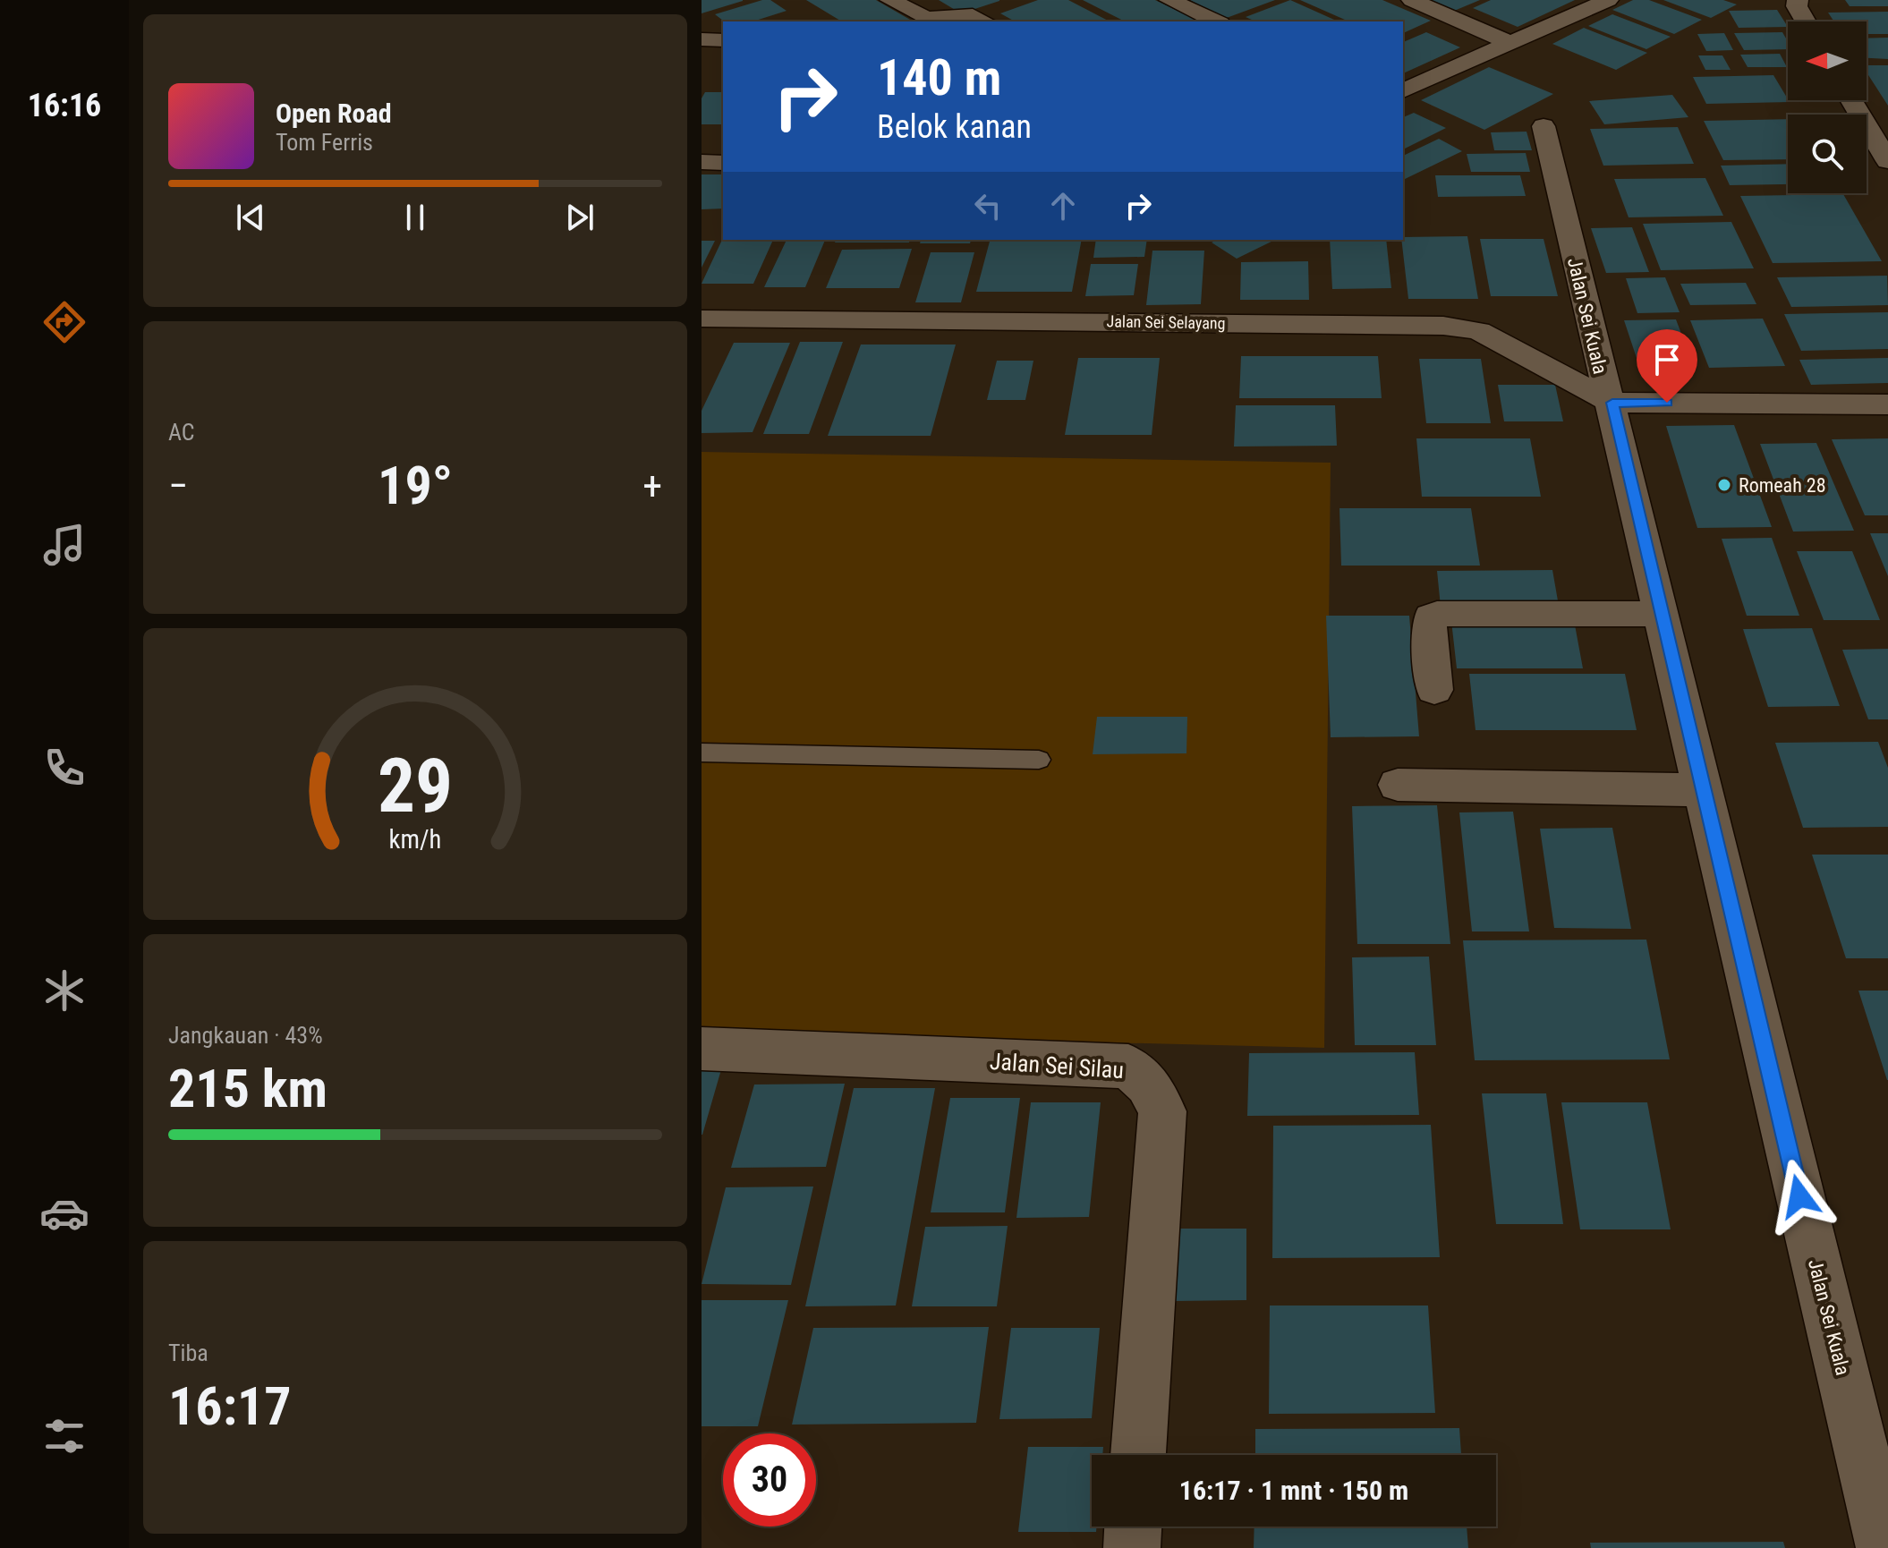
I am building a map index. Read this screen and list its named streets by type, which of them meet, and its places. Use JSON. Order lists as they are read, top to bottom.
{
  "streets": {
    "street": ["Jalan Sei Kuala", "Jalan Sei Selayang", "Jalan Sei Silau"]
  },
  "crossings": [
    ["Jalan Sei Kuala", "Jalan Sei Selayang"]
  ],
  "places": ["Romeah 28"],
  "north": "left",
  "page": {
    "tabs": "16:16",
    "turn": ["140 m", "Belok kanan"],
    "song": ["Open Road", "Tom Ferris"],
    "tile": [
      "AC",
      ["Jangkauan · 43%", "215 km"],
      ["Tiba", "16:17"]
    ],
    "heat": ["−", "19°", "+"],
    "limit": "30",
    "trip": "16:17 · 1 mnt · 150 m",
    "gauge": ["29", "km/h"]
  }
}
